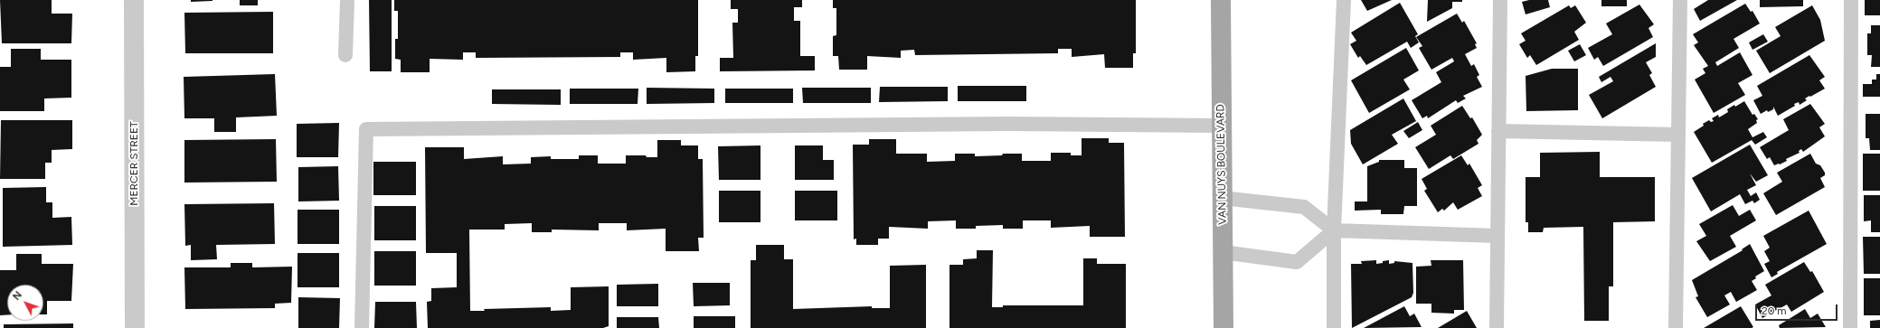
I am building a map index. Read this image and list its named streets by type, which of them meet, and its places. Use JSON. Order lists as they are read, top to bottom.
{
  "streets": {
    "main road": ["VAN NUYS BOULEVARD"],
    "street": ["MERCER STREET"]
  },
  "scale_bar": "20 m",
  "north": "top left"
}
